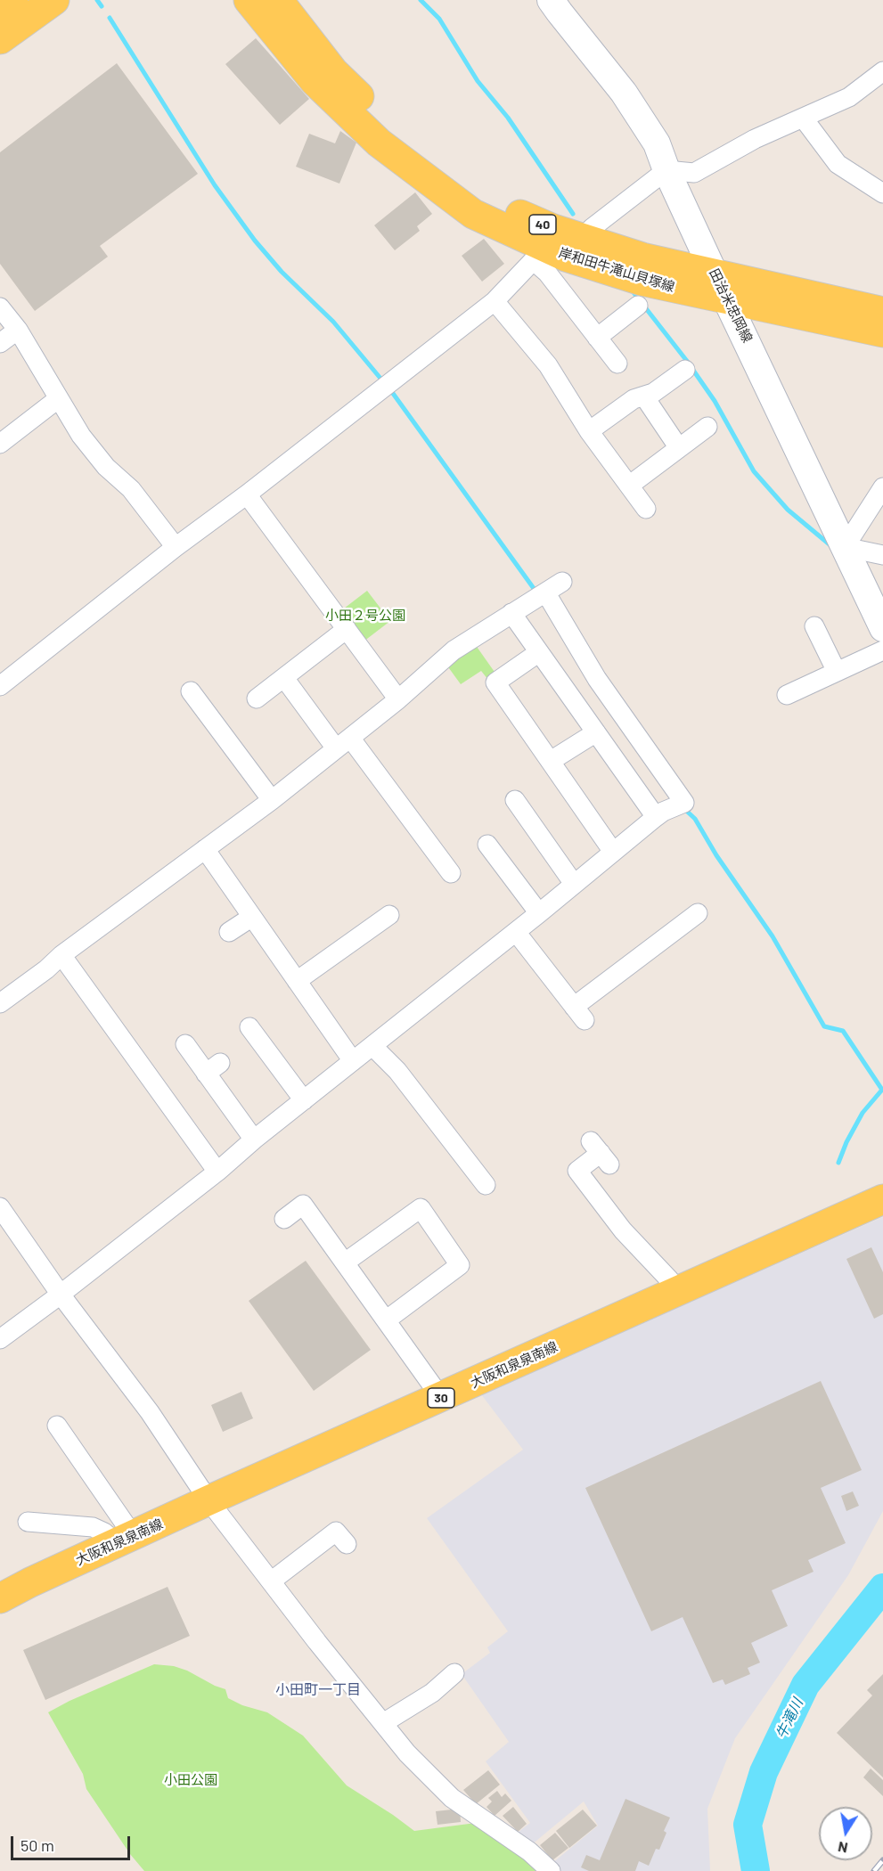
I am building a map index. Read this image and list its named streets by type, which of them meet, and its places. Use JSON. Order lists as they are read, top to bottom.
{
  "streets": {
    "main road": [
      "40",
      "岸和田牛滝山貝塚線",
      "田治米忠岡線",
      "大阪和泉泉南線",
      "30"
    ]
  },
  "crossings": [
    ["岸和田牛滝山貝塚線", "田治米忠岡線"]
  ],
  "districts": ["小田町一丁目"],
  "water": ["牛滝川"],
  "parks": ["小田２号公園", "小田公園"],
  "scale_bar": "50 m",
  "north": "bottom"
}
